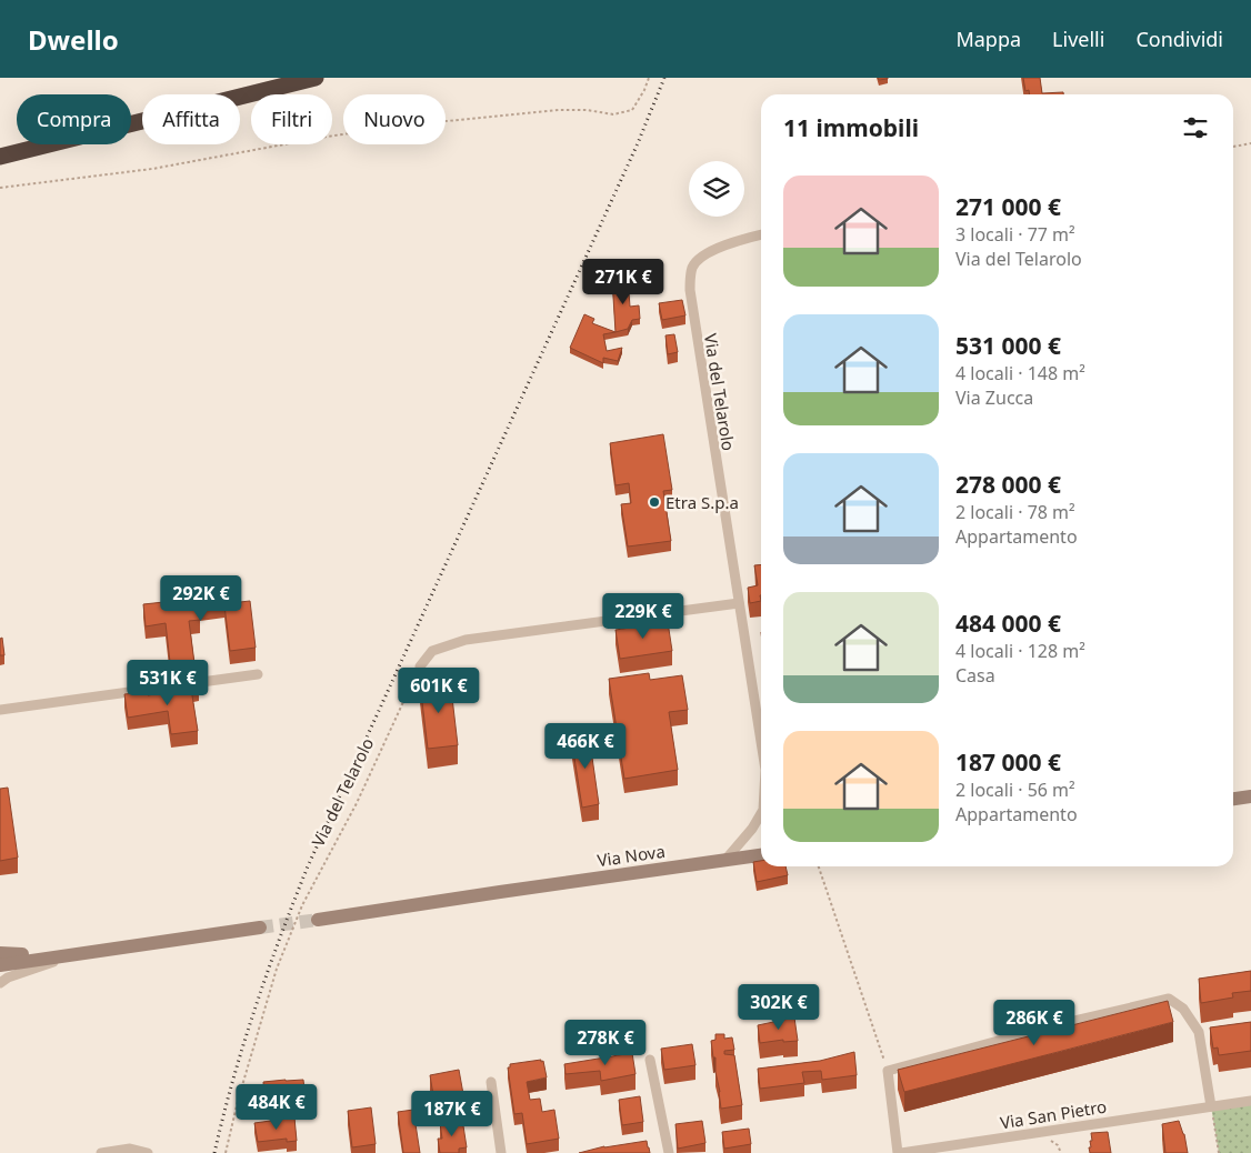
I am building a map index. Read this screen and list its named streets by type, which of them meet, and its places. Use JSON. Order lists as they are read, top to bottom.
{
  "streets": {
    "street": ["Via del Telarolo", "Via Nova", "Via San Pietro"]
  },
  "places": ["Etra S.p.a"],
  "page": {
    "header": "Dwello",
    "nav": ["Mappa", "Livelli", "Condividi"],
    "chip": [
      "Compra",
      "Affitta",
      "Filtri",
      "Nuovo"
    ],
    "heading": "11 immobili",
    "list": [
      {
        "name": "271 000 €",
        "note": "3 locali · 77 m² · Via del Telarolo"
      },
      {
        "name": "531 000 €",
        "note": "4 locali · 148 m² · Via Zucca"
      },
      {
        "name": "278 000 €",
        "note": "2 locali · 78 m² · Appartamento"
      },
      {
        "name": "484 000 €",
        "note": "4 locali · 128 m² · Casa"
      },
      {
        "name": "187 000 €",
        "note": "2 locali · 56 m² · Appartamento"
      }
    ],
    "price": [
      "271K €",
      "292K €",
      "229K €",
      "531K €",
      "601K €",
      "466K €",
      "302K €",
      "286K €",
      "278K €",
      "484K €",
      "187K €"
    ]
  }
}
